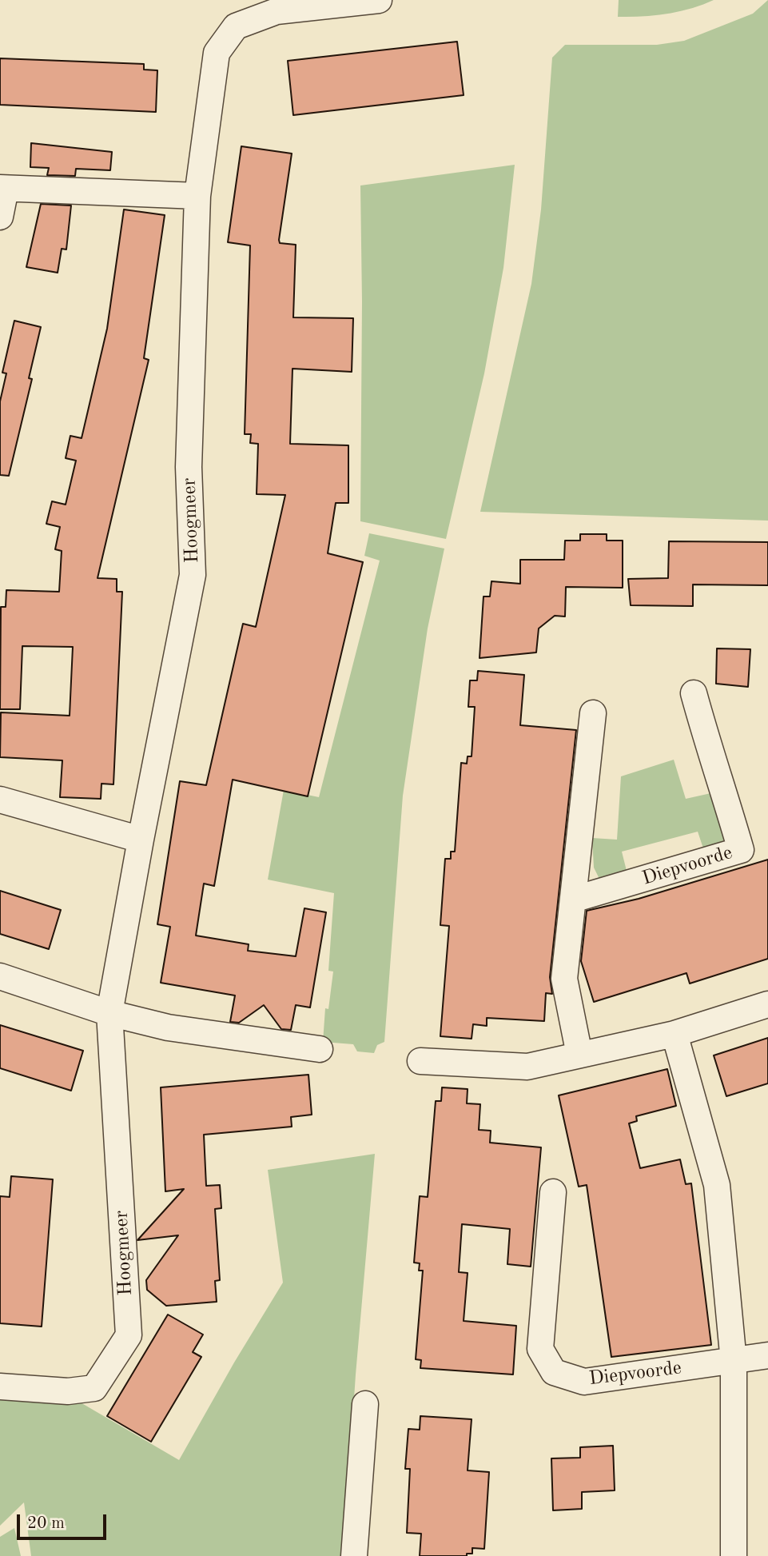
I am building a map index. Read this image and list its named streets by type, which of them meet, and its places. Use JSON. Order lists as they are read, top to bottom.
{
  "streets": {
    "street": ["Hoogmeer", "Diepvoorde"]
  },
  "scale_bar": "20 m"
}
